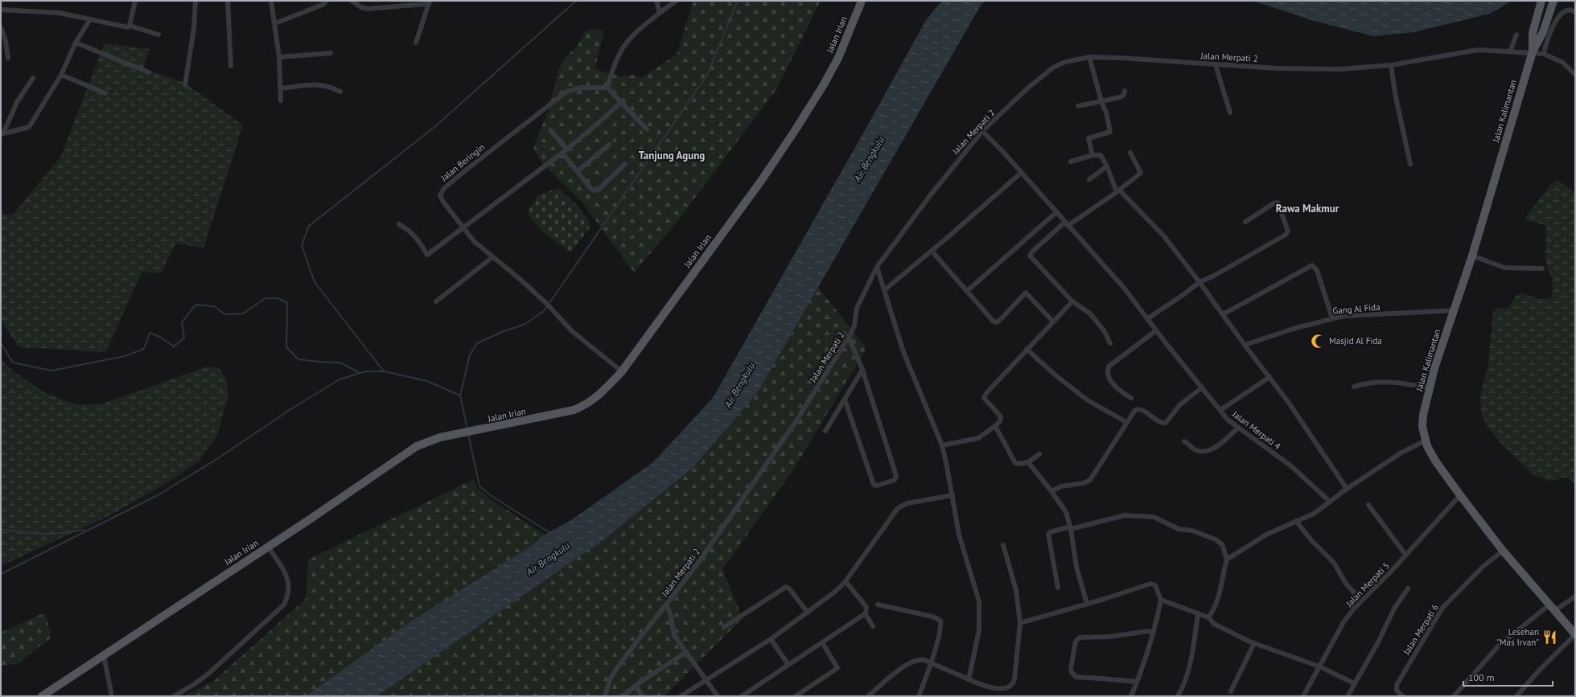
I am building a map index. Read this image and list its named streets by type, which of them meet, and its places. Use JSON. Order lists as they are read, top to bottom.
{
  "streets": {
    "main road": ["Jalan Irian", "Jalan Kalimantan"],
    "street": [
      "Jalan Merpati 2",
      "Jalan Beringin",
      "Gang Al Fida",
      "Jalan Merpati 4",
      "Jalan Merpati 5",
      "Jalan Merpati 6"
    ]
  },
  "crossings": [
    ["Jalan Irian", "Jalan Beringin"],
    ["Jalan Merpati 2", "Jalan Kalimantan"],
    ["Jalan Kalimantan", "Gang Al Fida"],
    ["Jalan Kalimantan", "Jalan Merpati 5"],
    ["Jalan Kalimantan", "Jalan Merpati 6"]
  ],
  "districts": ["Tanjung Agung", "Rawa Makmur"],
  "water": ["Air Bengkulu"],
  "places": {
    "mosque": ["Masjid Al Fida"],
    "restaurant": ["Lesehan \"Mas Irvan\""]
  },
  "scale_bar": "100 m"
}
